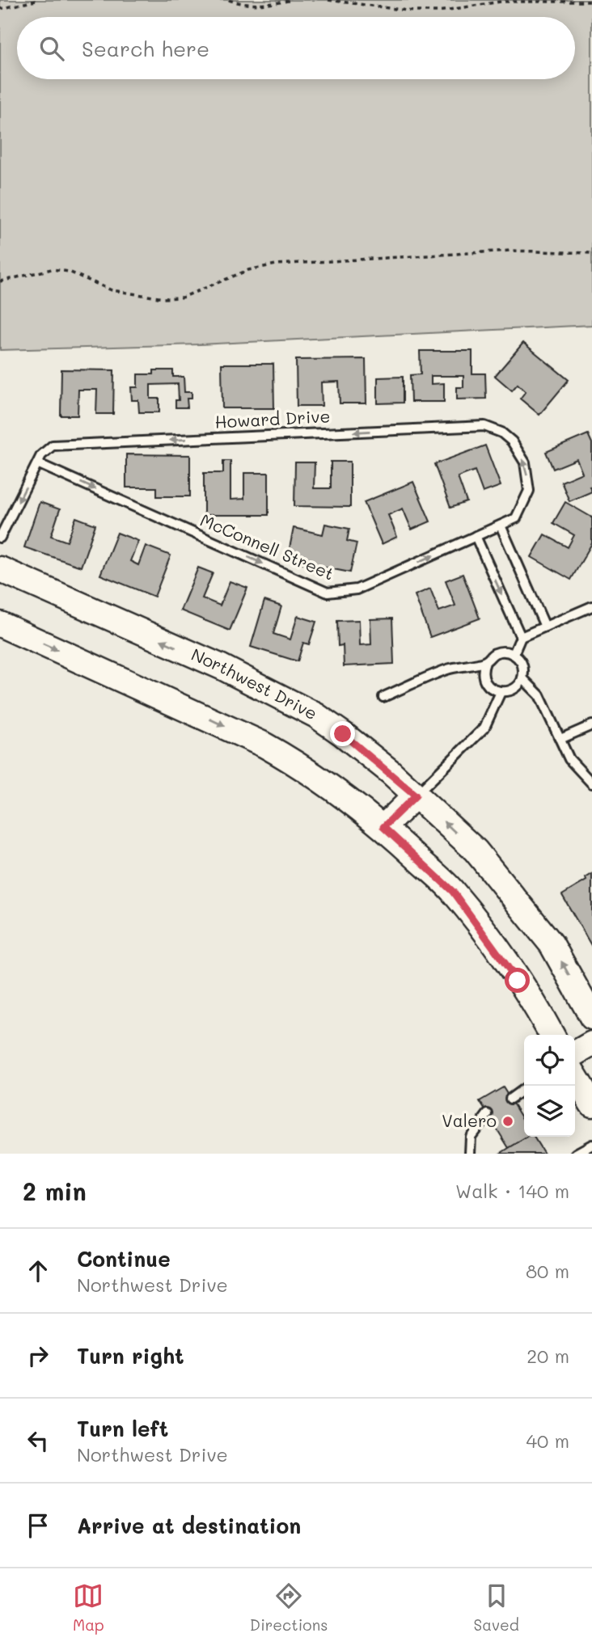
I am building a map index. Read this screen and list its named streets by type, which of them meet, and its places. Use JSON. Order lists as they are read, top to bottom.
{
  "streets": {
    "main road": ["Northwest Drive"],
    "lane": ["Howard Drive", "McConnell Street"]
  },
  "crossings": [
    ["Howard Drive", "McConnell Street"]
  ],
  "one_way": ["McConnell Street"],
  "places": ["Valero"],
  "page": {
    "search": "Search here",
    "heading": ["2 min", "Walk · 140 m"],
    "list": [
      ["Continue", "Northwest Drive", "80 m"],
      ["Turn right", "20 m"],
      ["Turn left", "Northwest Drive", "40 m"],
      "Arrive at destination"
    ],
    "nav": ["Map", "Directions", "Saved"]
  }
}
